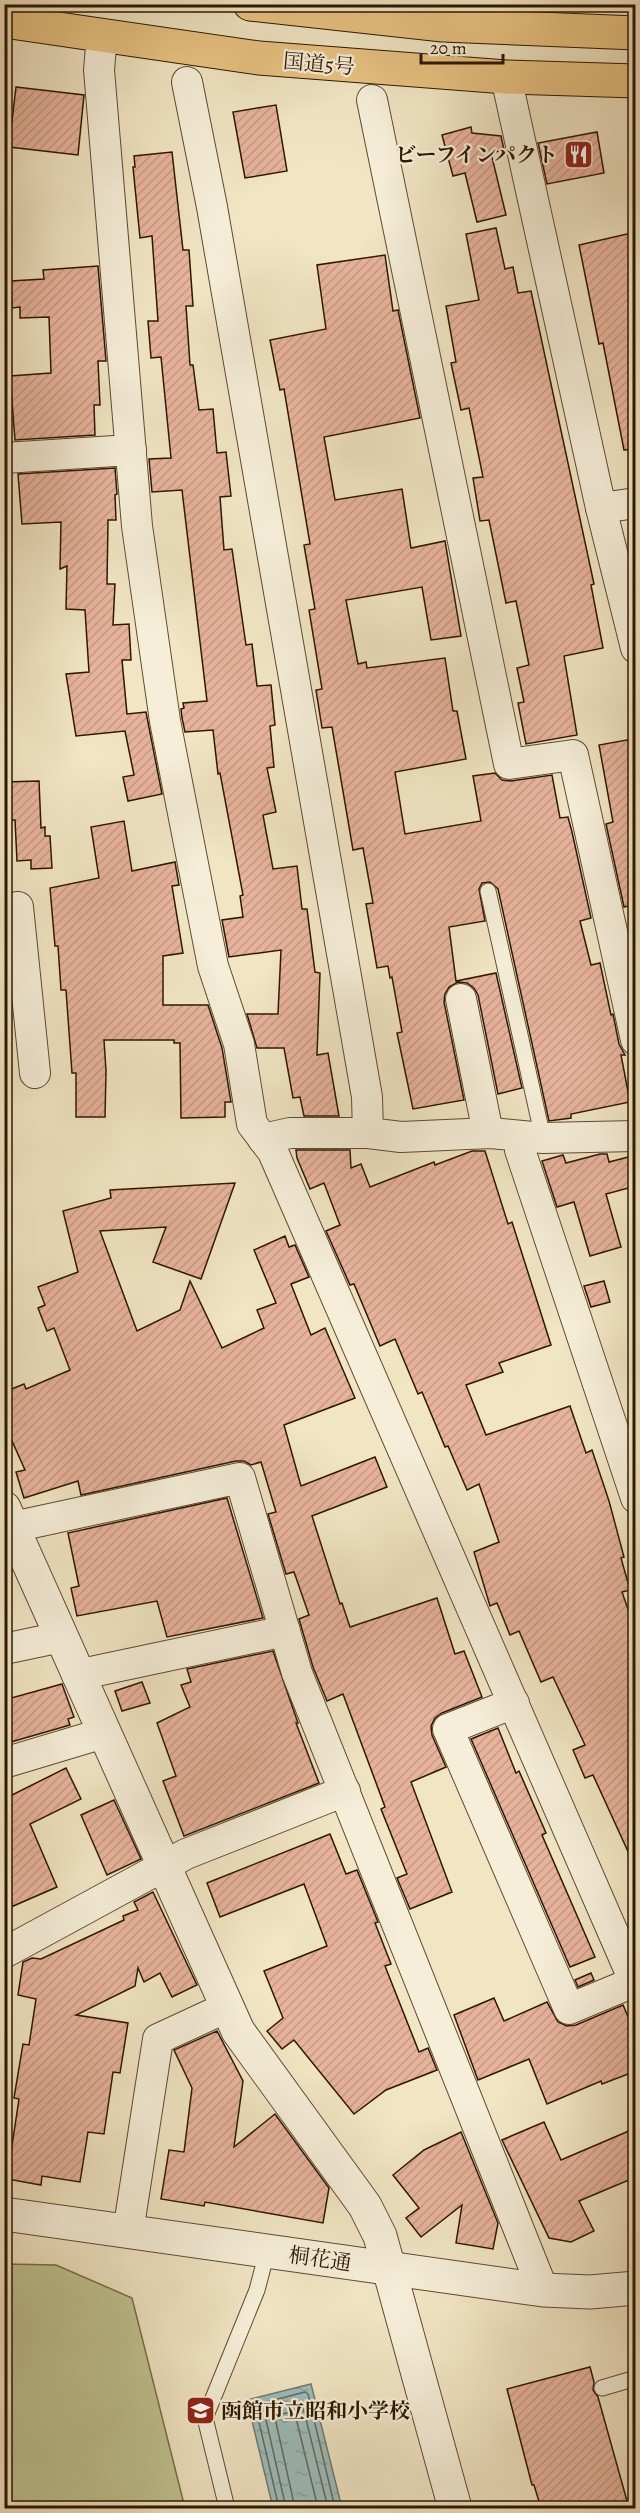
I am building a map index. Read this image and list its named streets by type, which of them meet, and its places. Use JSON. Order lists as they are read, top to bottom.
{
  "streets": {
    "highway": ["国道5号"],
    "street": ["桐花通"]
  },
  "places": {
    "restaurant": ["ビーフインパクト"],
    "school or university": ["函館市立昭和小学校"]
  },
  "scale_bar": "20 m"
}
